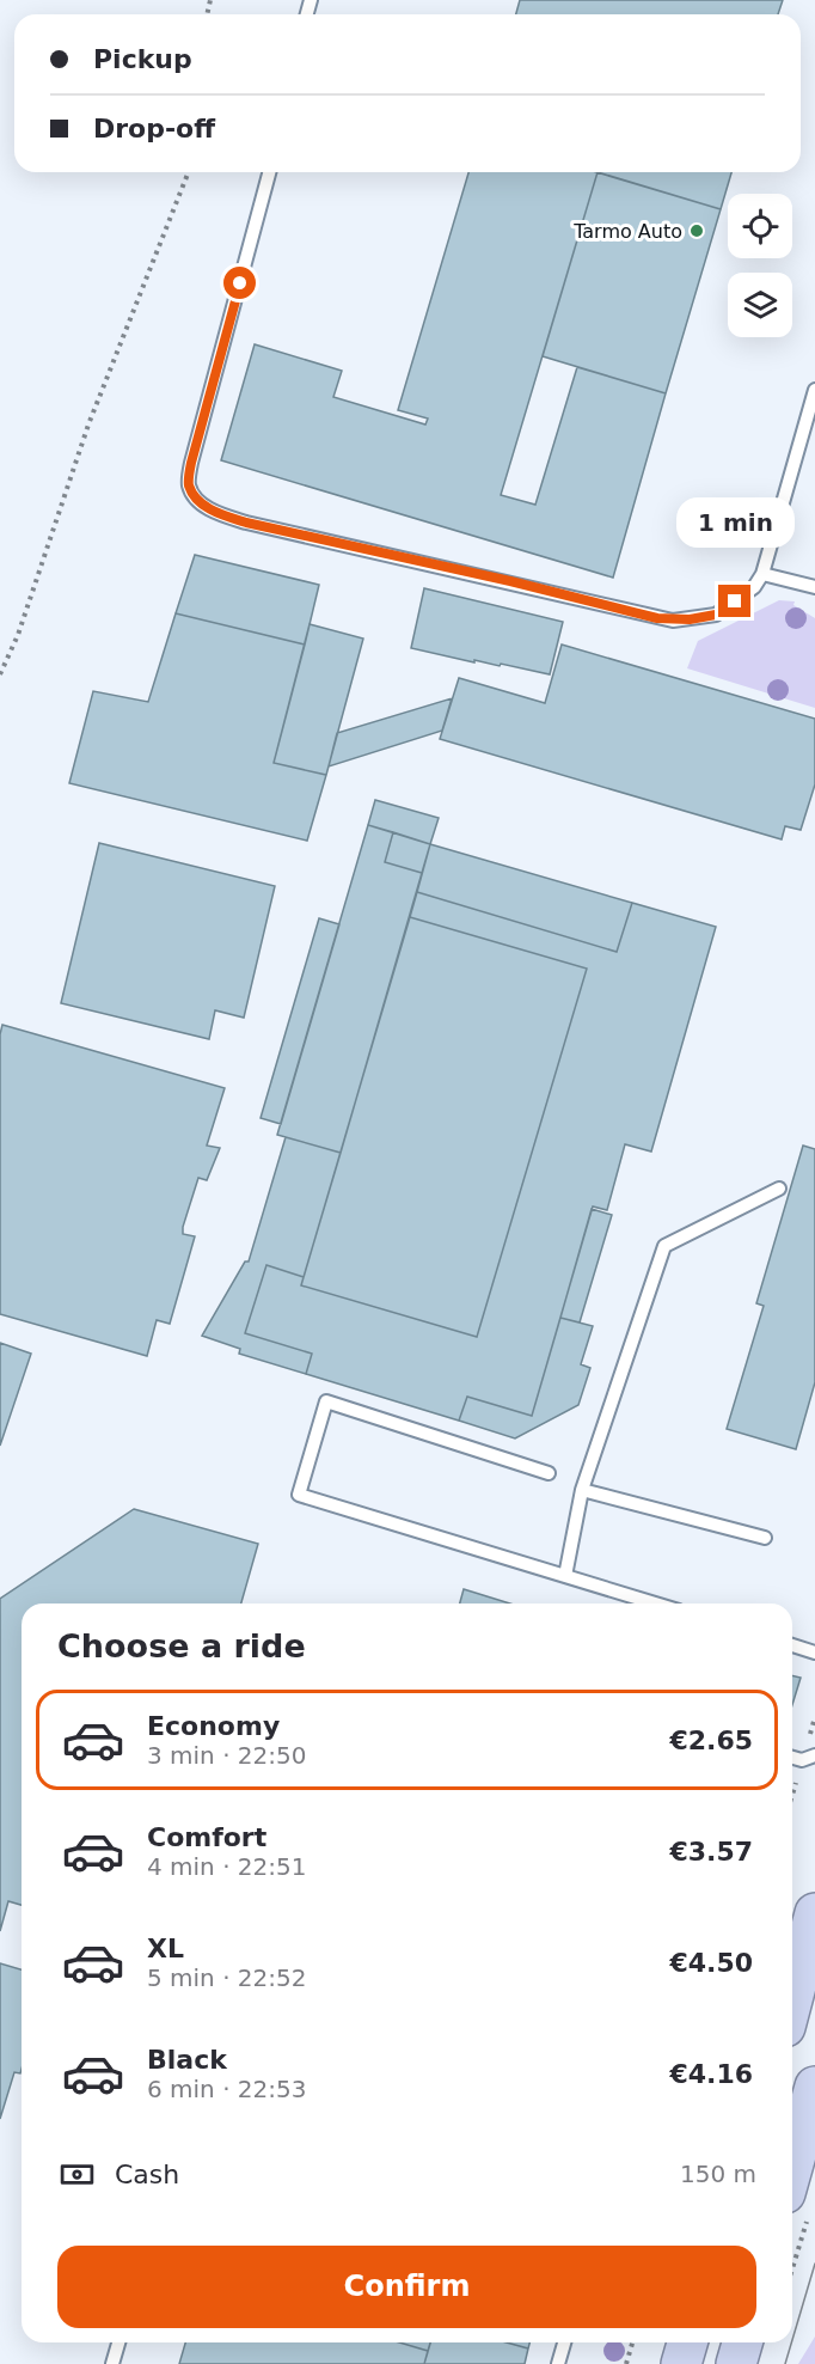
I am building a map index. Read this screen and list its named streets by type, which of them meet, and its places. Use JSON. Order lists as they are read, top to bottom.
{
  "places": ["Tarmo Auto"],
  "page": {
    "banner": ["Pickup", "Drop-off"],
    "bubble": "1 min",
    "heading": "Choose a ride",
    "list": [
      {
        "name": "Economy",
        "note": "3 min · 22:50",
        "value": "€2.65"
      },
      {
        "name": "Comfort",
        "note": "4 min · 22:51",
        "value": "€3.57"
      },
      {
        "name": "XL",
        "note": "5 min · 22:52",
        "value": "€4.50"
      },
      {
        "name": "Black",
        "note": "6 min · 22:53",
        "value": "€4.16"
      }
    ],
    "pay": ["Cash", "150 m"],
    "buttons": "Confirm"
  }
}
